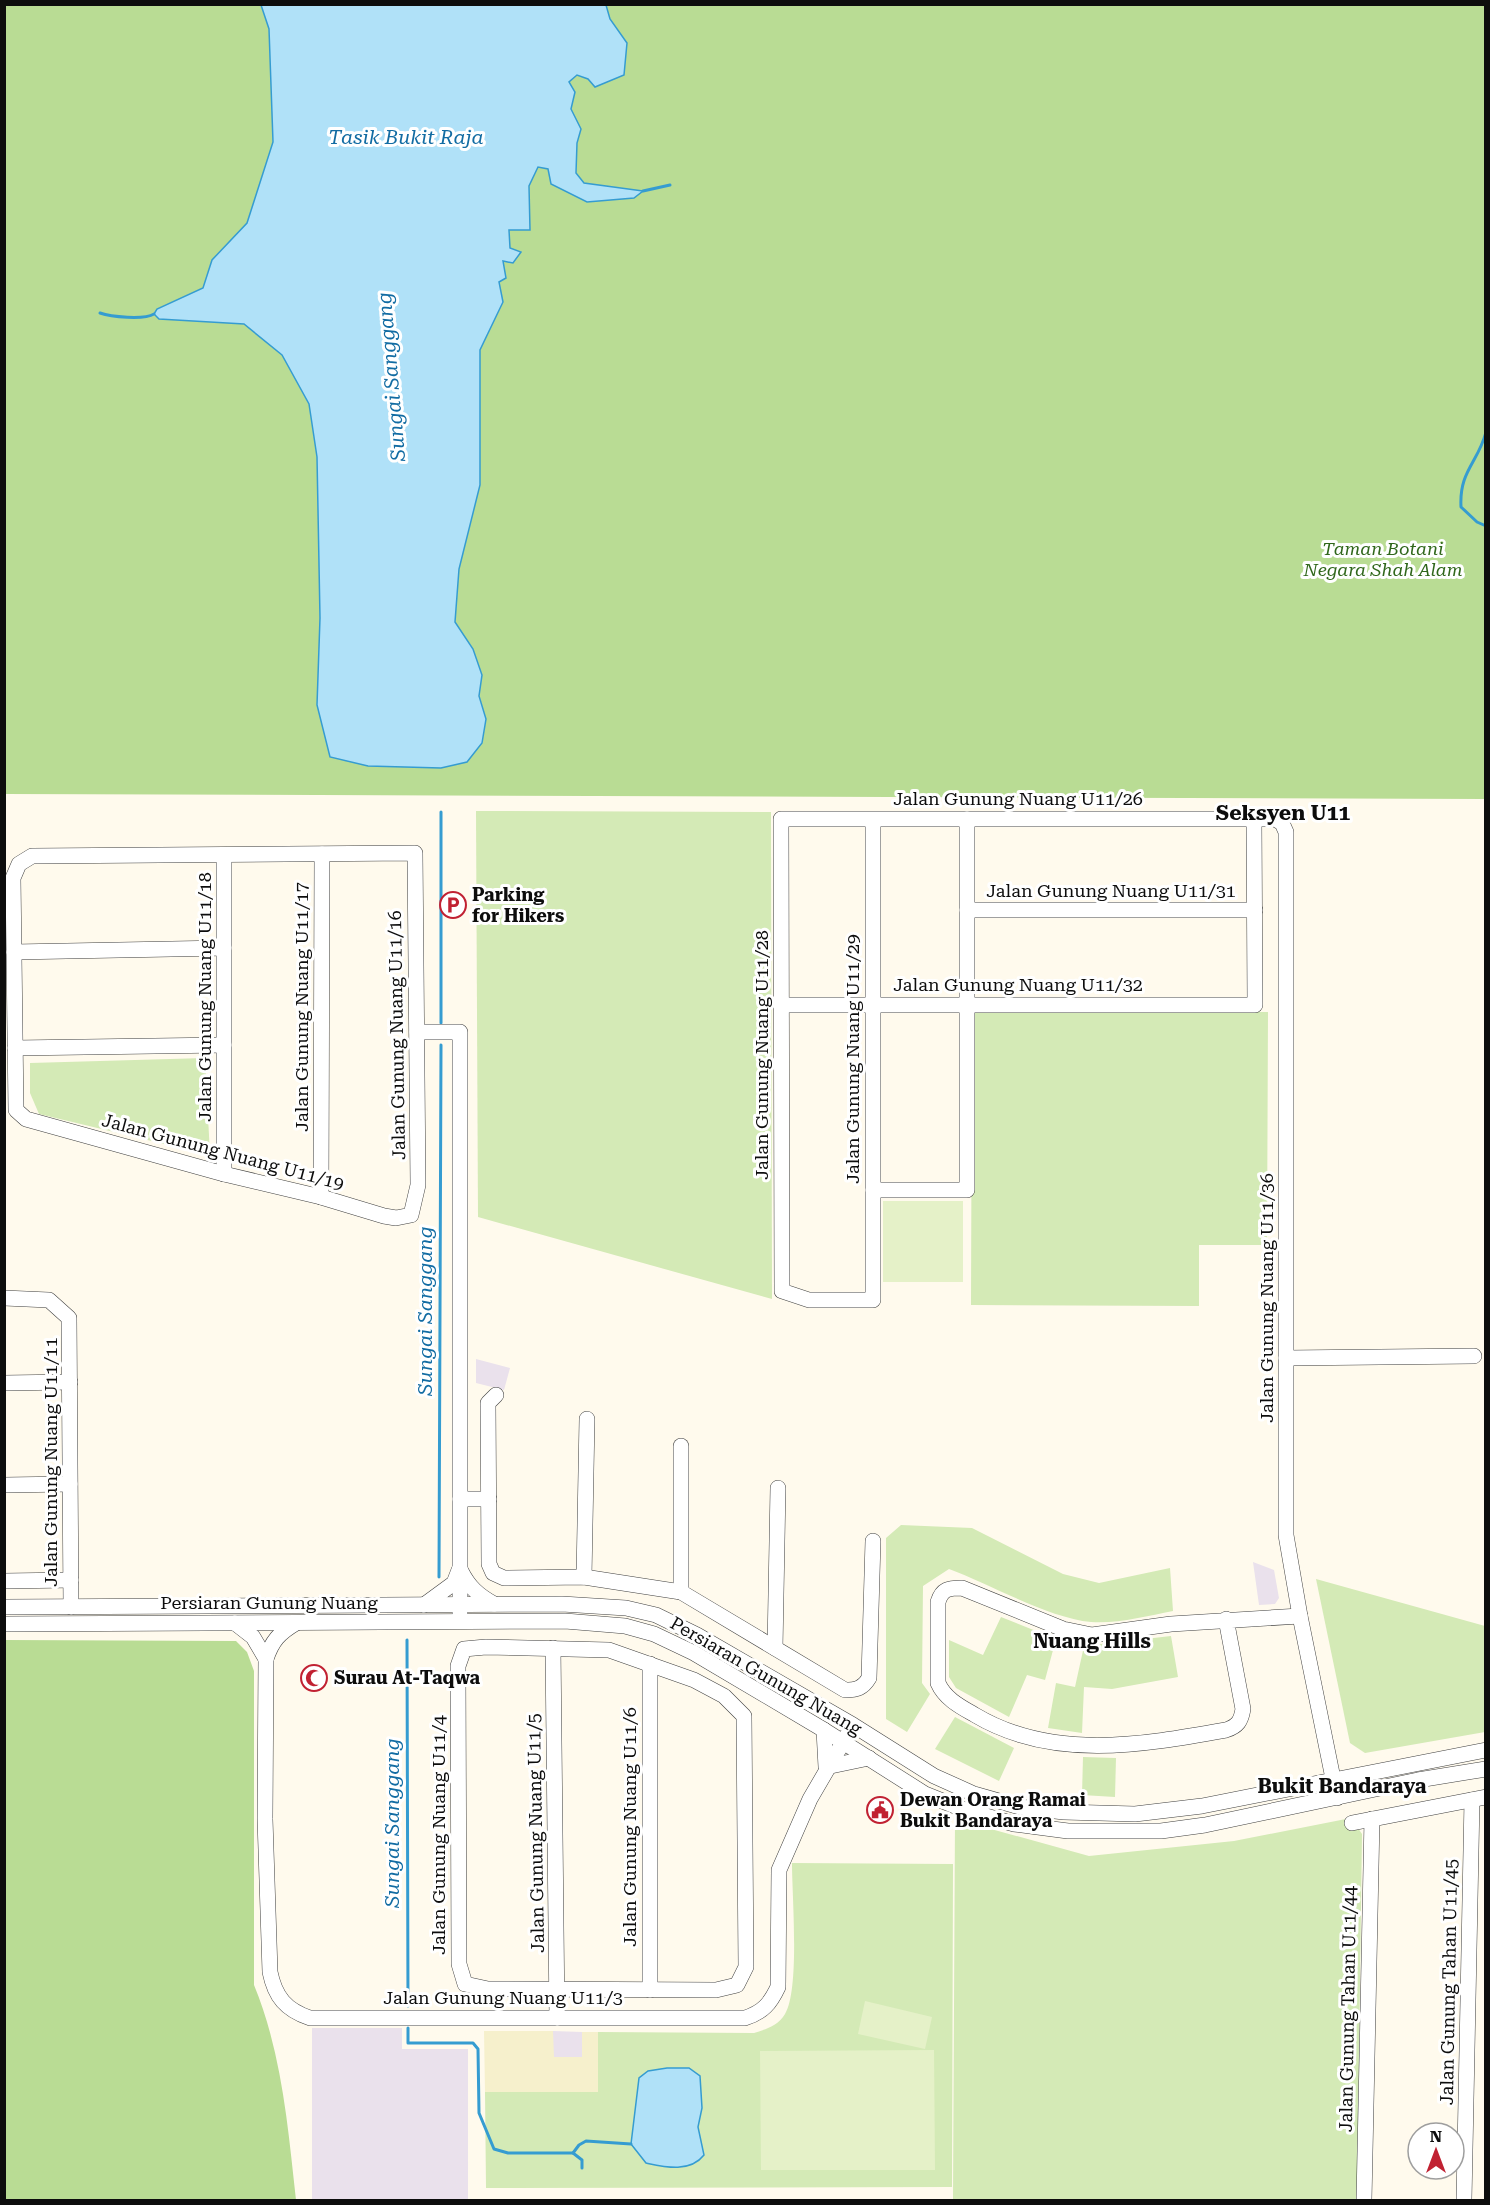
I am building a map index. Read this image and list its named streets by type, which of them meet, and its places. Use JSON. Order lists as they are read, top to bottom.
{
  "streets": {
    "street": [
      "Jalan Gunung Nuang U11/26",
      "Jalan Gunung Nuang U11/31",
      "Jalan Gunung Nuang U11/32",
      "Jalan Gunung Nuang U11/18",
      "Jalan Gunung Nuang U11/17",
      "Jalan Gunung Nuang U11/16",
      "Jalan Gunung Nuang U11/28",
      "Jalan Gunung Nuang U11/29",
      "Jalan Gunung Nuang U11/19",
      "Jalan Gunung Nuang U11/36",
      "Jalan Gunung Nuang U11/11",
      "Persiaran Gunung Nuang",
      "Jalan Gunung Nuang U11/6",
      "Jalan Gunung Nuang U11/5",
      "Jalan Gunung Nuang U11/4",
      "Jalan Gunung Tahan U11/45",
      "Jalan Gunung Nuang U11/3",
      "Jalan Gunung Tahan U11/44"
    ]
  },
  "crossings": [
    ["Jalan Gunung Nuang U11/26", "Jalan Gunung Nuang U11/28"],
    ["Jalan Gunung Nuang U11/26", "Jalan Gunung Nuang U11/29"],
    ["Jalan Gunung Nuang U11/26", "Jalan Gunung Nuang U11/36"],
    ["Jalan Gunung Nuang U11/31", "Jalan Gunung Nuang U11/32"],
    ["Jalan Gunung Nuang U11/32", "Jalan Gunung Nuang U11/28"],
    ["Jalan Gunung Nuang U11/32", "Jalan Gunung Nuang U11/29"],
    ["Jalan Gunung Nuang U11/18", "Jalan Gunung Nuang U11/19"],
    ["Jalan Gunung Nuang U11/17", "Jalan Gunung Nuang U11/16"],
    ["Jalan Gunung Nuang U11/17", "Jalan Gunung Nuang U11/19"],
    ["Jalan Gunung Nuang U11/16", "Jalan Gunung Nuang U11/19"],
    ["Jalan Gunung Nuang U11/28", "Jalan Gunung Nuang U11/29"],
    ["Jalan Gunung Nuang U11/36", "Persiaran Gunung Nuang"],
    ["Jalan Gunung Nuang U11/11", "Persiaran Gunung Nuang"],
    ["Persiaran Gunung Nuang", "Jalan Gunung Nuang U11/3"],
    ["Jalan Gunung Nuang U11/5", "Jalan Gunung Nuang U11/4"],
    ["Jalan Gunung Nuang U11/5", "Jalan Gunung Nuang U11/3"]
  ],
  "districts": ["Seksyen U11", "Nuang Hills", "Bukit Bandaraya"],
  "water": ["Tasik Bukit Raja", "Sungai Sanggang"],
  "parks": ["Taman Botani Negara Shah Alam"],
  "places": {
    "parking": ["Parking for Hikers"],
    "mosque": ["Surau At-Taqwa"],
    "public building": ["Dewan Orang Ramai Bukit Bandaraya"]
  },
  "north": "top"
}
